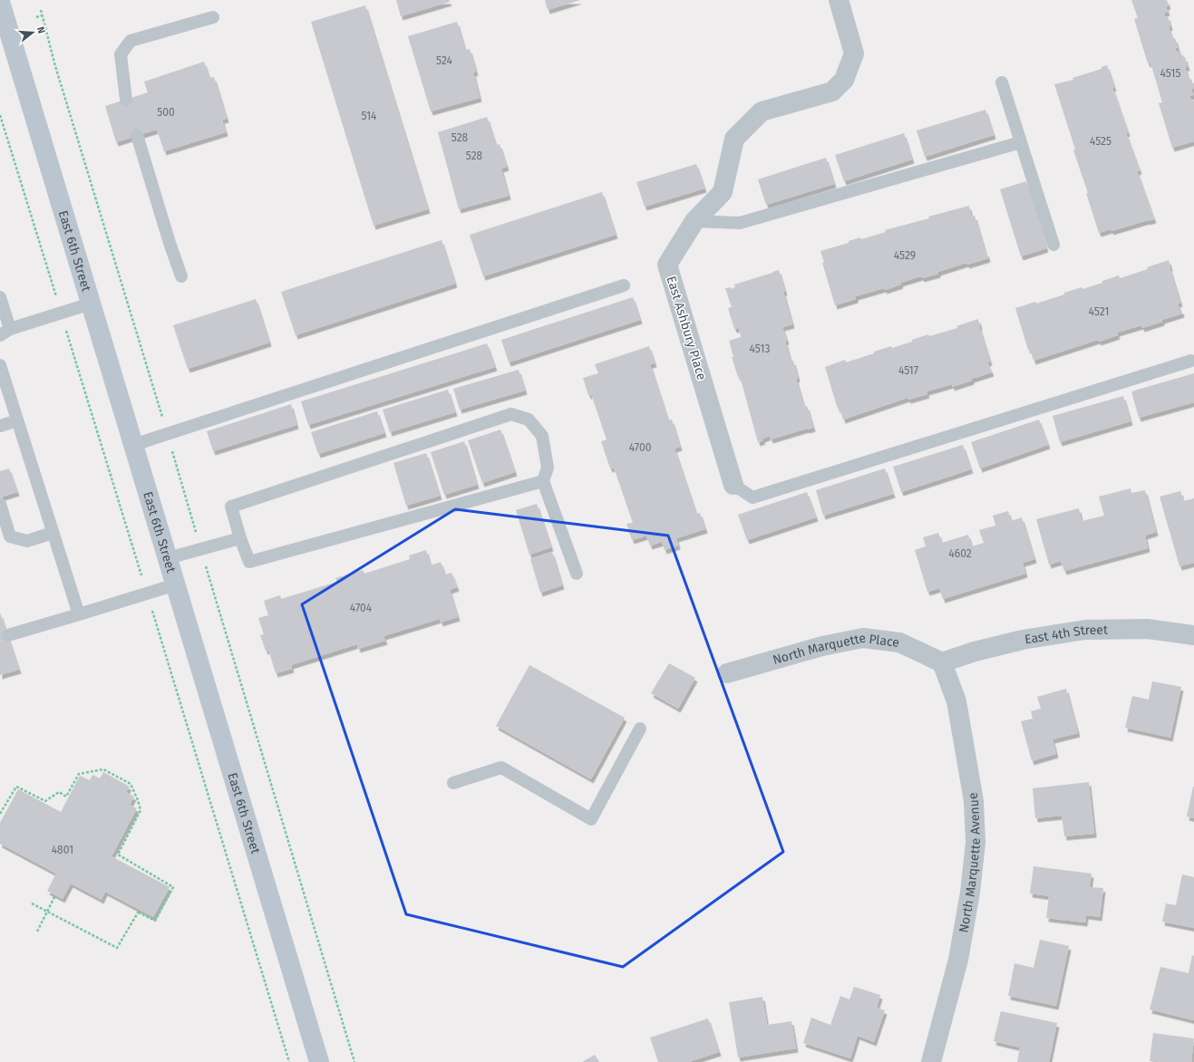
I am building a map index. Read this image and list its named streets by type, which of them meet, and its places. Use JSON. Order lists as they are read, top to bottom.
{
  "streets": {
    "main road": ["East 6th Street"],
    "street": [
      "East Ashbury Place",
      "East 4th Street",
      "North Marquette Place",
      "North Marquette Avenue"
    ]
  },
  "crossings": [
    ["East 4th Street", "North Marquette Place"],
    ["East 4th Street", "North Marquette Avenue"],
    ["North Marquette Place", "North Marquette Avenue"]
  ],
  "house_numbers": [
    "524",
    "4515",
    "500",
    "514",
    "528",
    "4525",
    "528",
    "4529",
    "4521",
    "4513",
    "4517",
    "4700",
    "4602",
    "4704",
    "4801"
  ],
  "north": "right"
}
